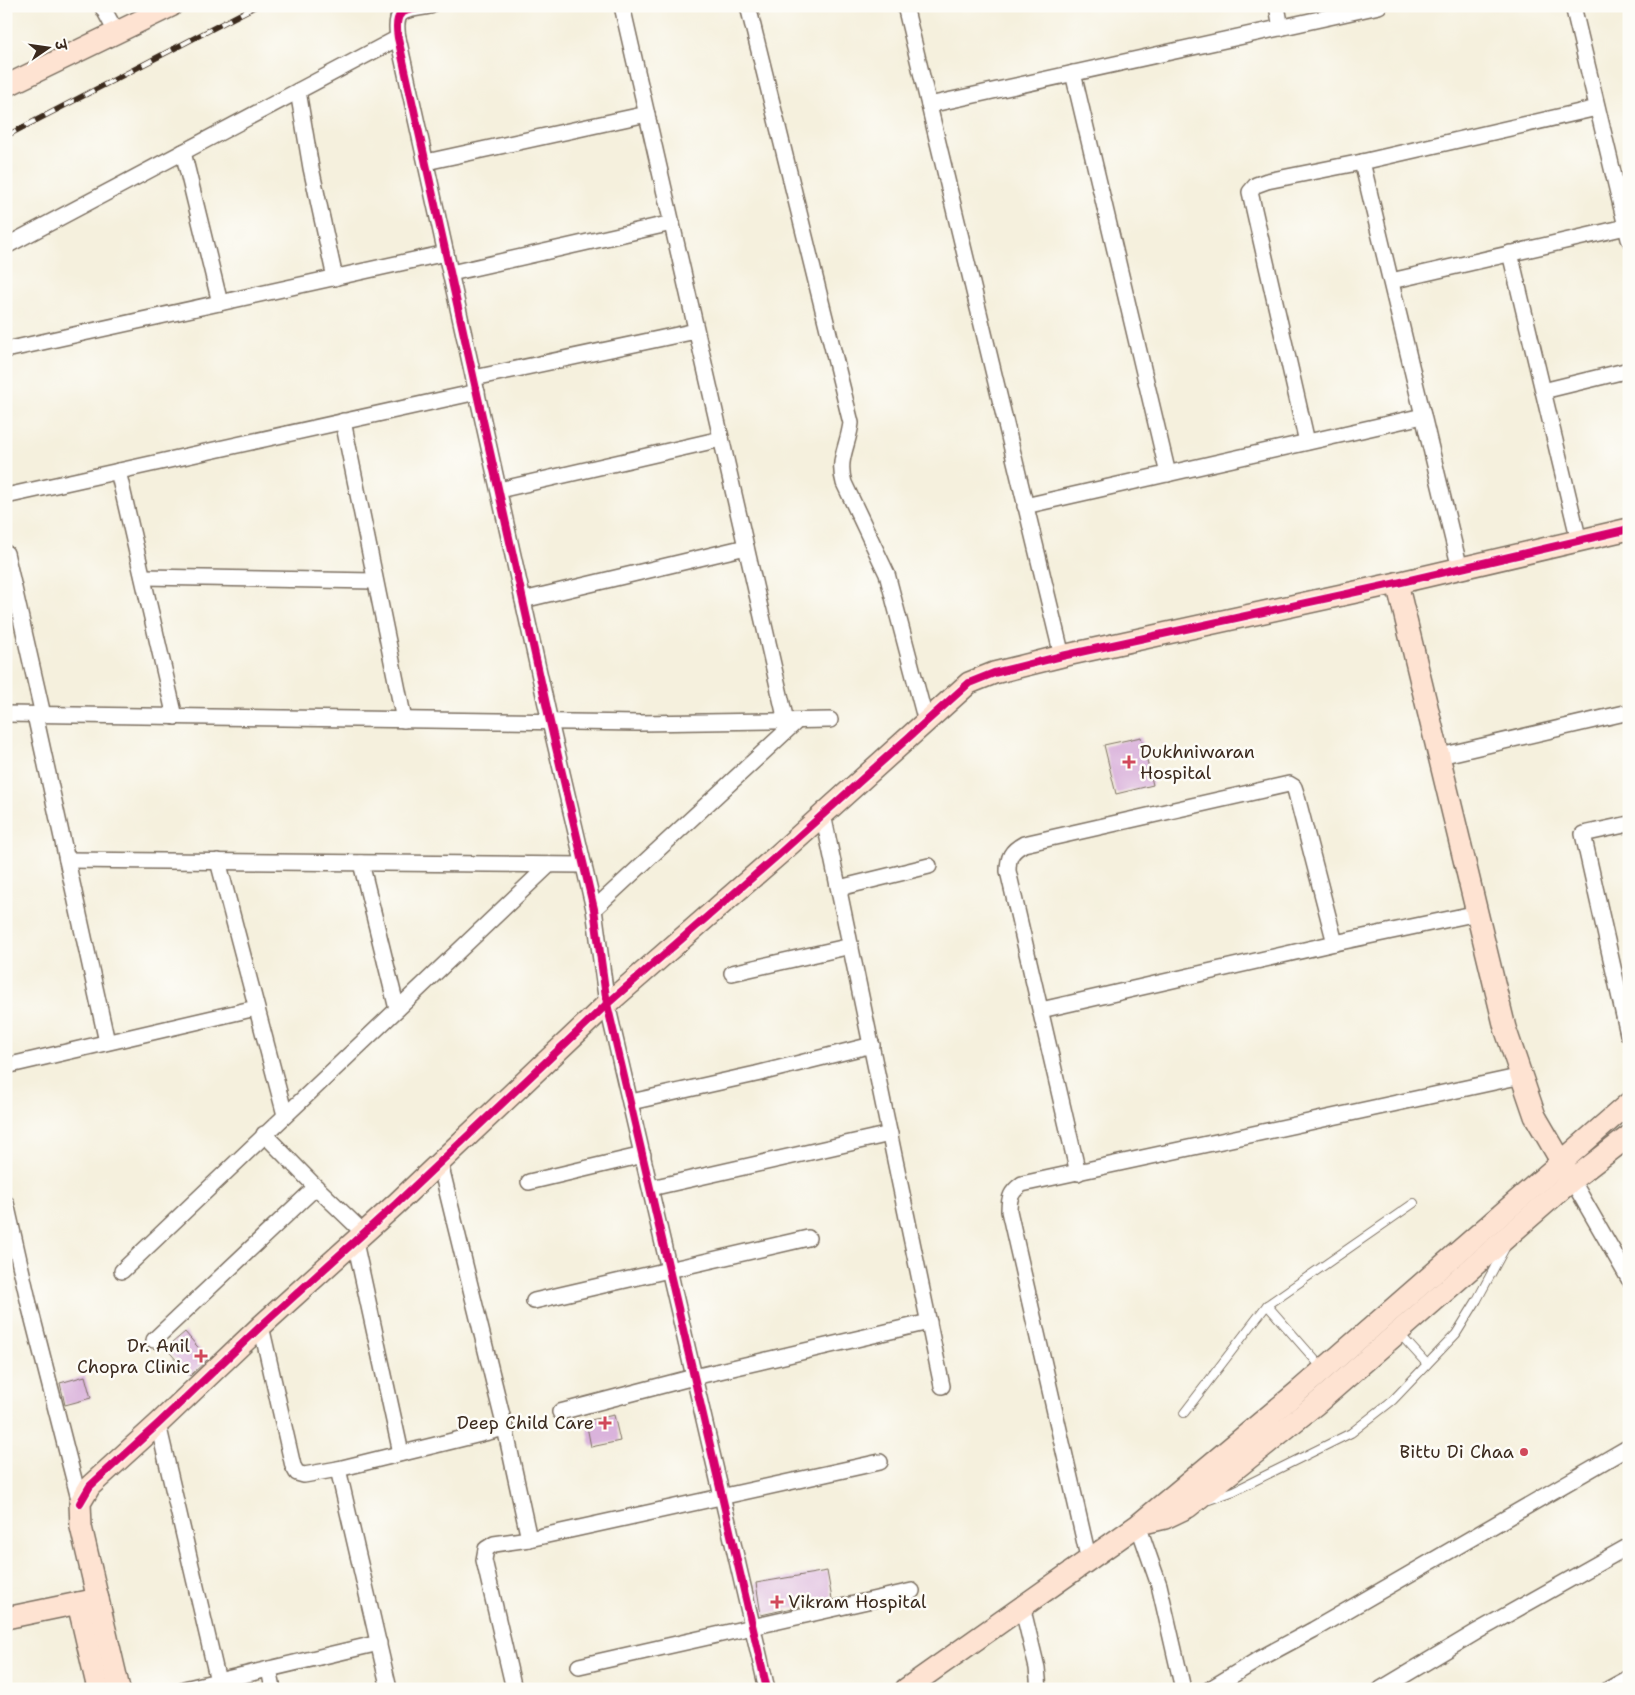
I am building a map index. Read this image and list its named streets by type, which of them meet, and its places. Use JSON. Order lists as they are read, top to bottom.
{
  "places": {
    "health": [
      "Dukhniwaran Hospital",
      "Dr. Anil Chopra Clinic",
      "Deep Child Care",
      "Vikram Hospital"
    ],
    "other": ["Bittu Di Chaa"]
  },
  "north": "right"
}
